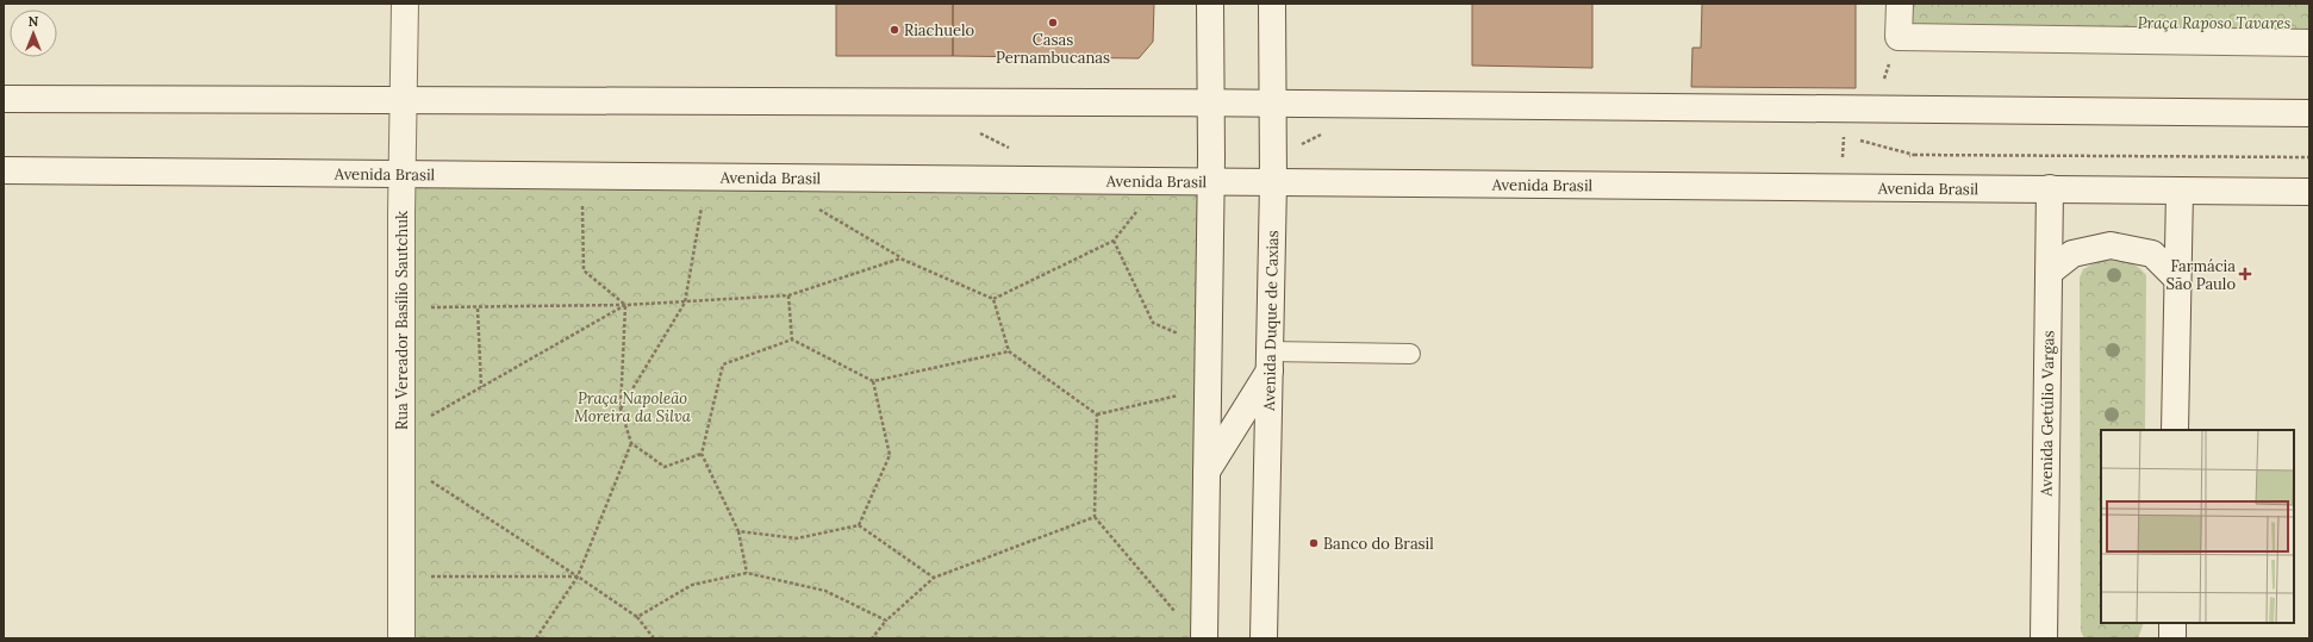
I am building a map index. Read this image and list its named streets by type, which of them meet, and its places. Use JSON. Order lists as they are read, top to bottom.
{
  "streets": {
    "main road": [
      "Avenida Brasil",
      "Rua Vereador Basílio Sautchuk",
      "Avenida Duque de Caxias",
      "Avenida Getúlio Vargas"
    ]
  },
  "crossings": [
    ["Avenida Brasil", "Rua Vereador Basílio Sautchuk"],
    ["Avenida Brasil", "Avenida Duque de Caxias"],
    ["Avenida Brasil", "Avenida Getúlio Vargas"]
  ],
  "parks": ["Praça Raposo Tavares", "Praça Napoleão Moreira da Silva"],
  "places": {
    "other": ["Casas Pernambucanas", "Riachuelo", "Banco do Brasil"],
    "health": ["Farmácia São Paulo"]
  },
  "north": "top"
}
